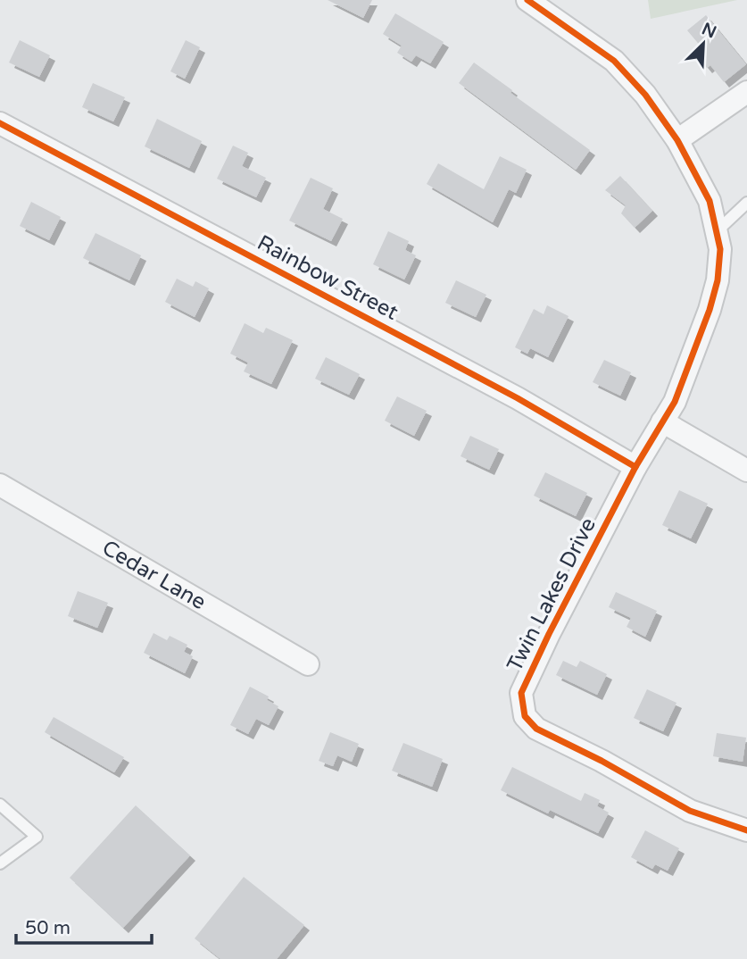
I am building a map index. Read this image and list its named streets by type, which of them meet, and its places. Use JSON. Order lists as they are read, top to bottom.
{
  "streets": {
    "street": ["Rainbow Street", "Cedar Lane", "Twin Lakes Drive"]
  },
  "crossings": [
    ["Rainbow Street", "Twin Lakes Drive"]
  ],
  "scale_bar": "50 m",
  "north": "top right"
}
